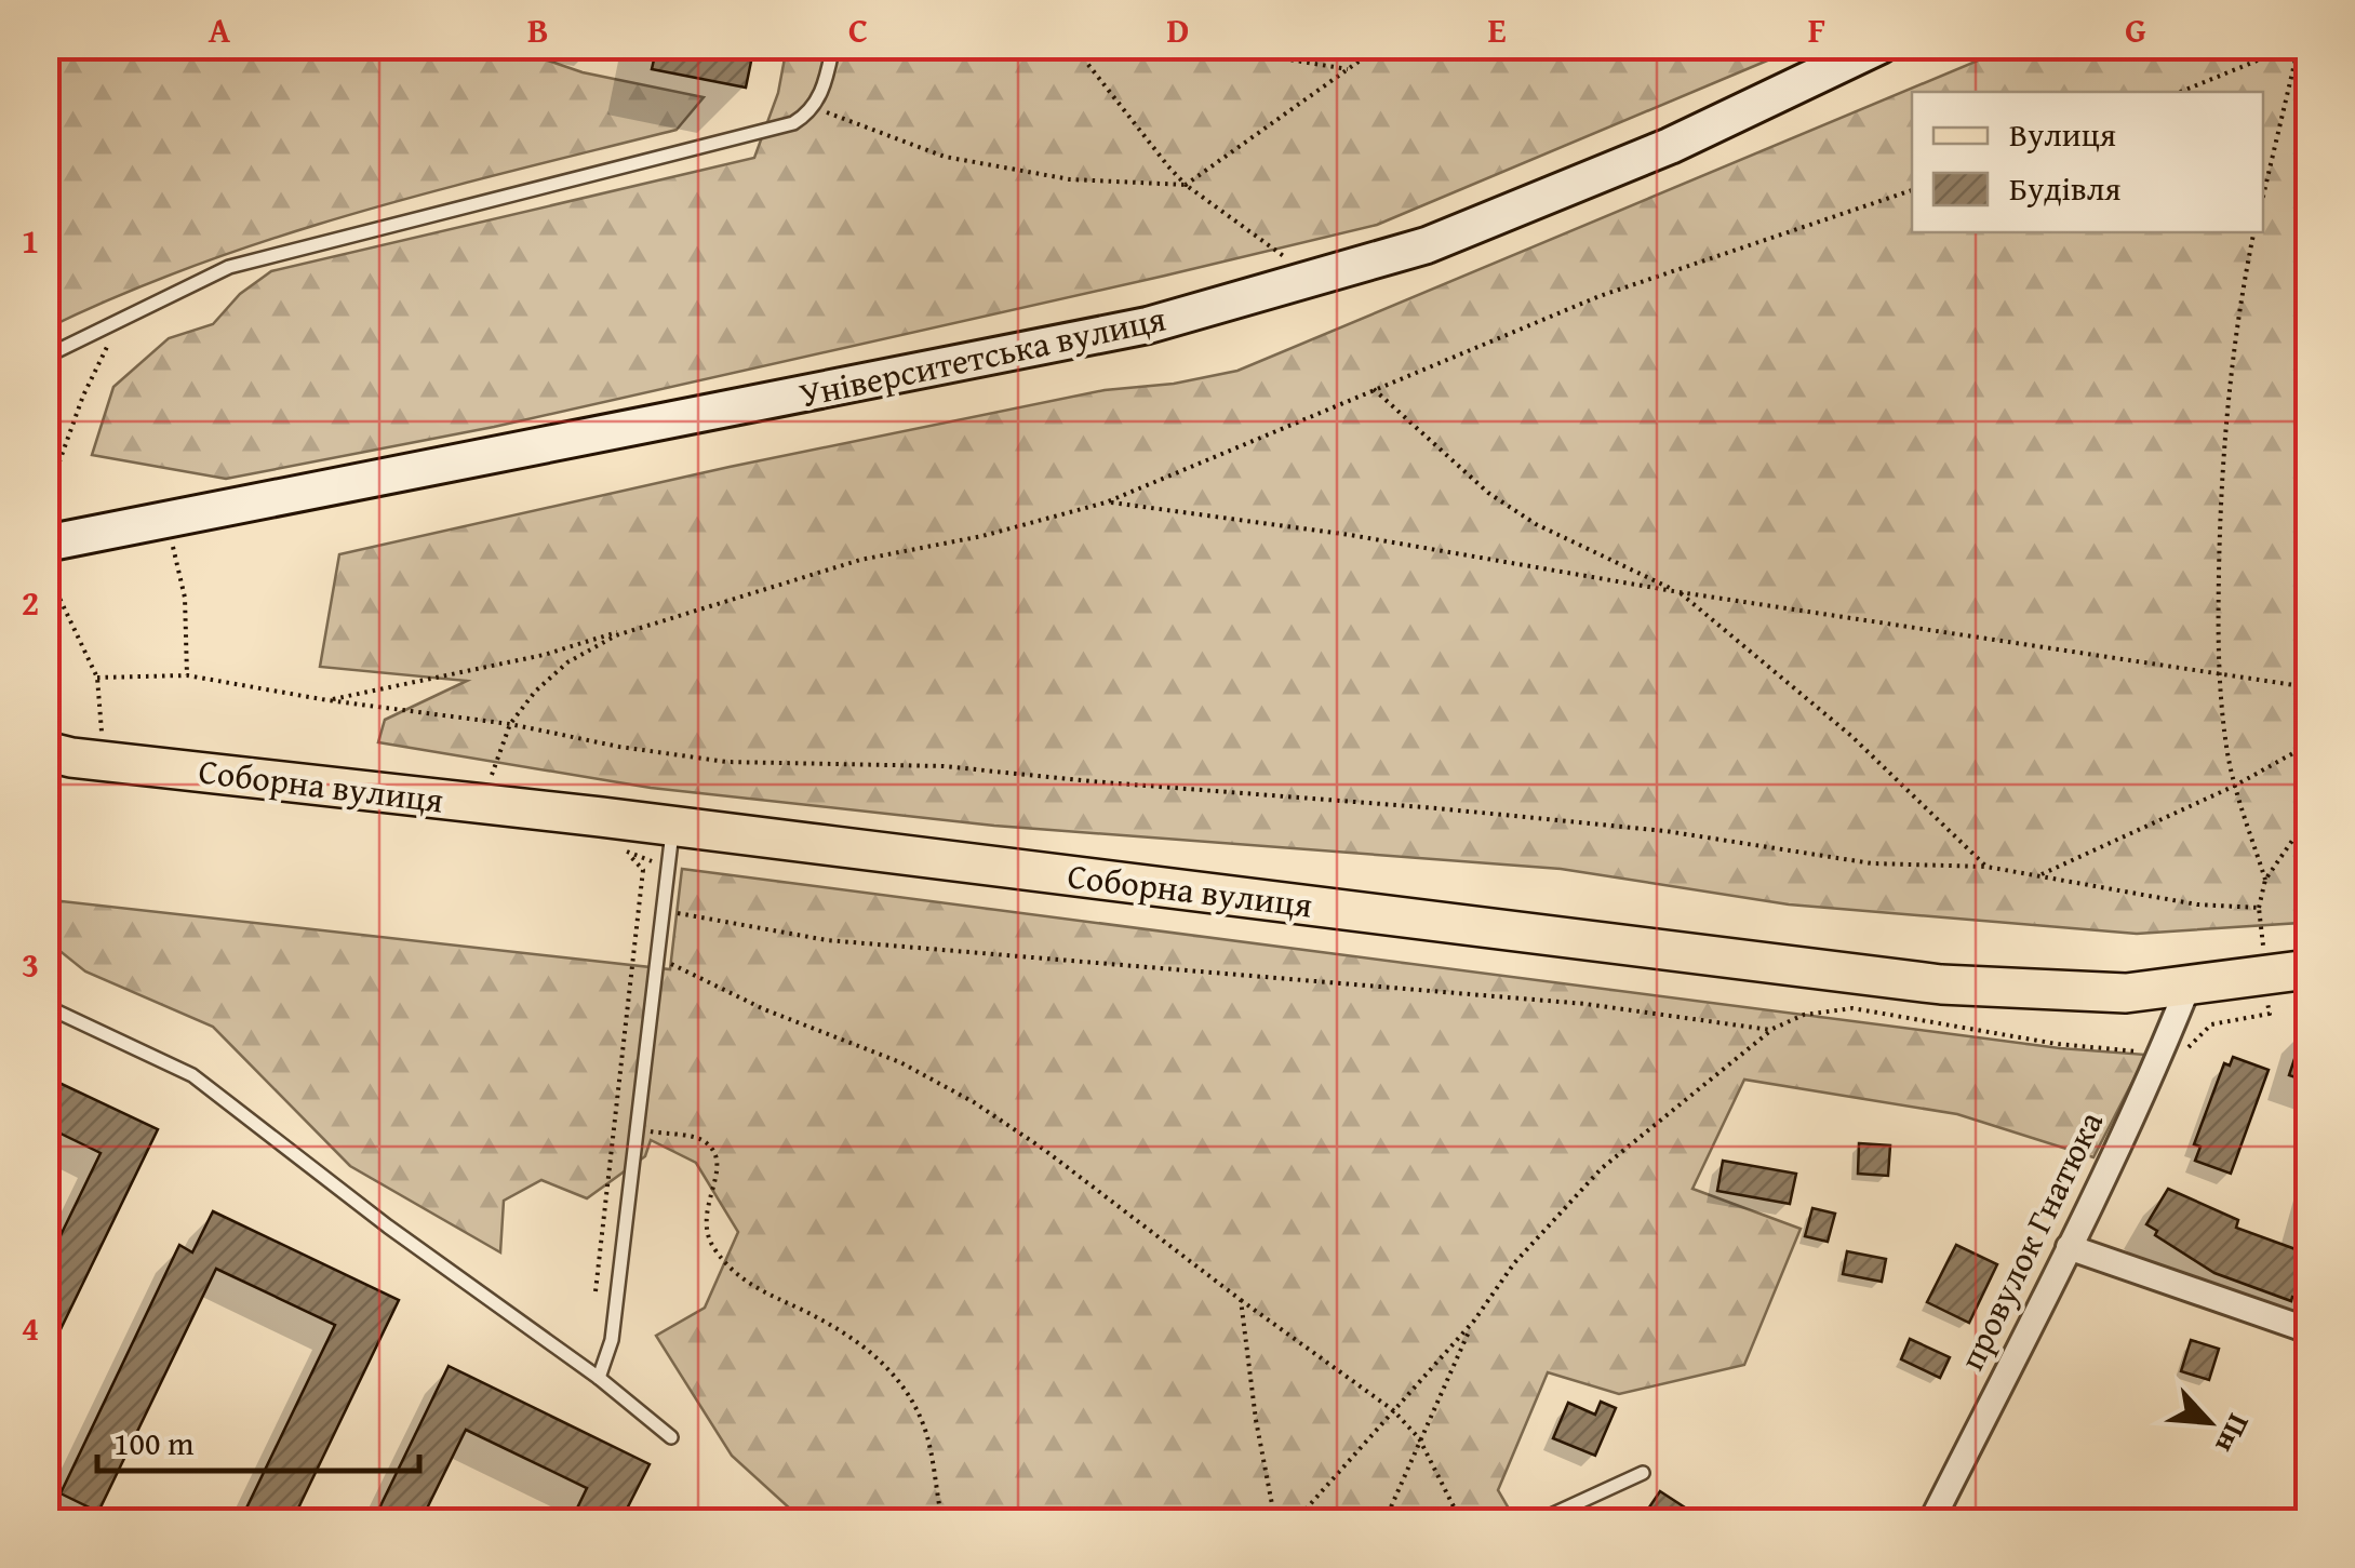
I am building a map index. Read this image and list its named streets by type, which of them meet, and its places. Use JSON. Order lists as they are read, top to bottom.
{
  "streets": {
    "main road": ["Університетська вулиця", "Соборна вулиця"],
    "street": ["провулок Гнатюка"]
  },
  "crossings": [
    ["Соборна вулиця", "провулок Гнатюка"]
  ],
  "legend": ["Вулиця", "Будівля"],
  "scale_bar": "100 m",
  "north": "bottom right",
  "grid": {
    "columns": [
      "A",
      "B",
      "C",
      "D",
      "E",
      "F",
      "G"
    ],
    "rows": [
      "1",
      "2",
      "3",
      "4"
    ]
  }
}
